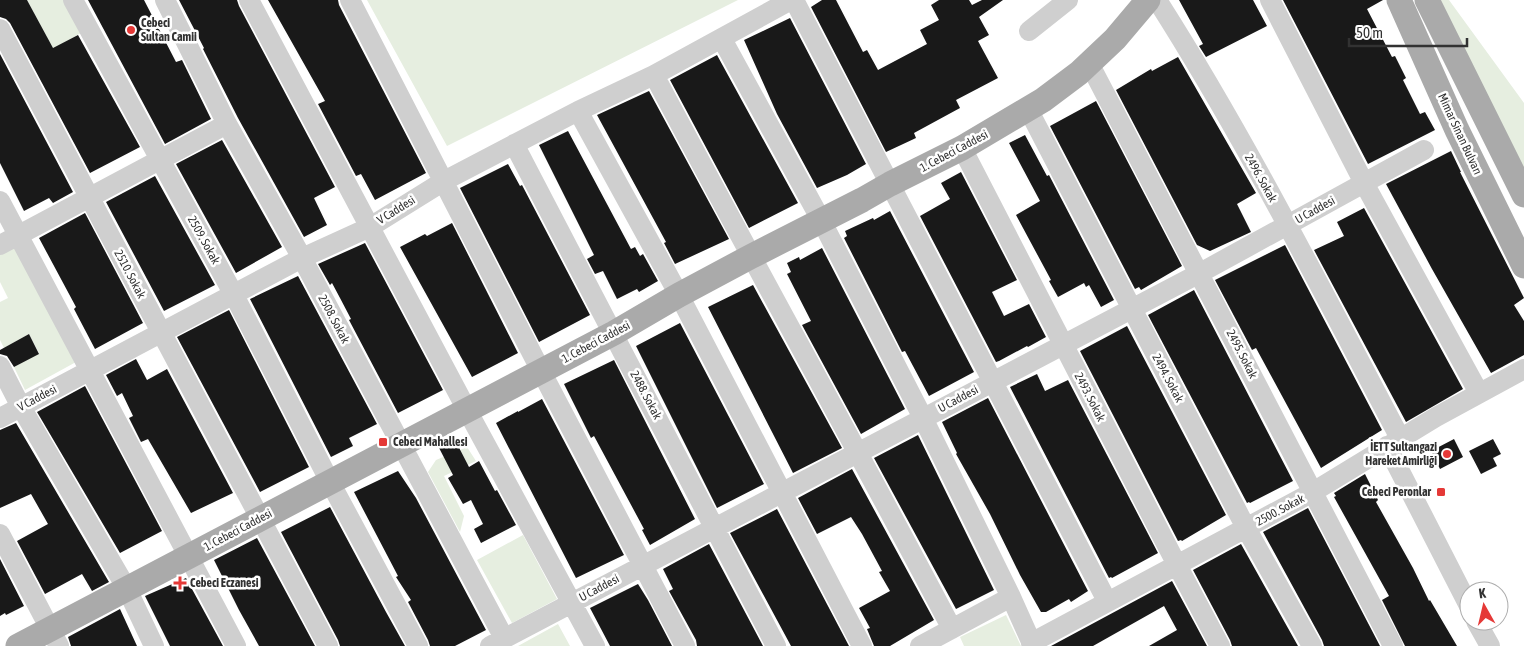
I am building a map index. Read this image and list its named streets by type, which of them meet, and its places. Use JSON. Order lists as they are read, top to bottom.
{
  "streets": {
    "main road": ["Mimar Sinan Bulvarı", "1. Cebeci Caddesi"],
    "street": [
      "2496. Sokak",
      "V Caddesi",
      "U Caddesi",
      "2509. Sokak",
      "2510. Sokak",
      "2508. Sokak",
      "2495. Sokak",
      "2494. Sokak",
      "2488. Sokak",
      "2493. Sokak",
      "2500. Sokak"
    ]
  },
  "crossings": [
    ["1. Cebeci Caddesi", "2509. Sokak"],
    ["1. Cebeci Caddesi", "2510. Sokak"],
    ["1. Cebeci Caddesi", "2508. Sokak"],
    ["1. Cebeci Caddesi", "2495. Sokak"],
    ["1. Cebeci Caddesi", "2494. Sokak"],
    ["1. Cebeci Caddesi", "2488. Sokak"],
    ["1. Cebeci Caddesi", "2493. Sokak"],
    ["2496. Sokak", "U Caddesi"],
    ["2496. Sokak", "2500. Sokak"],
    ["V Caddesi", "2509. Sokak"],
    ["V Caddesi", "2510. Sokak"],
    ["V Caddesi", "2508. Sokak"],
    ["V Caddesi", "2488. Sokak"],
    ["U Caddesi", "2508. Sokak"],
    ["U Caddesi", "2495. Sokak"],
    ["U Caddesi", "2494. Sokak"],
    ["U Caddesi", "2488. Sokak"],
    ["U Caddesi", "2493. Sokak"],
    ["2495. Sokak", "2500. Sokak"],
    ["2494. Sokak", "2500. Sokak"],
    ["2493. Sokak", "2500. Sokak"]
  ],
  "places": {
    "other": ["Cebeci Sultan Camii", "İETT Sultangazi Hareket Amirliği"],
    "transit": ["Cebeci Mahallesi", "Cebeci Peronlar"],
    "health": ["Cebeci Eczanesi"]
  },
  "scale_bar": "50 m",
  "north": "top"
}
